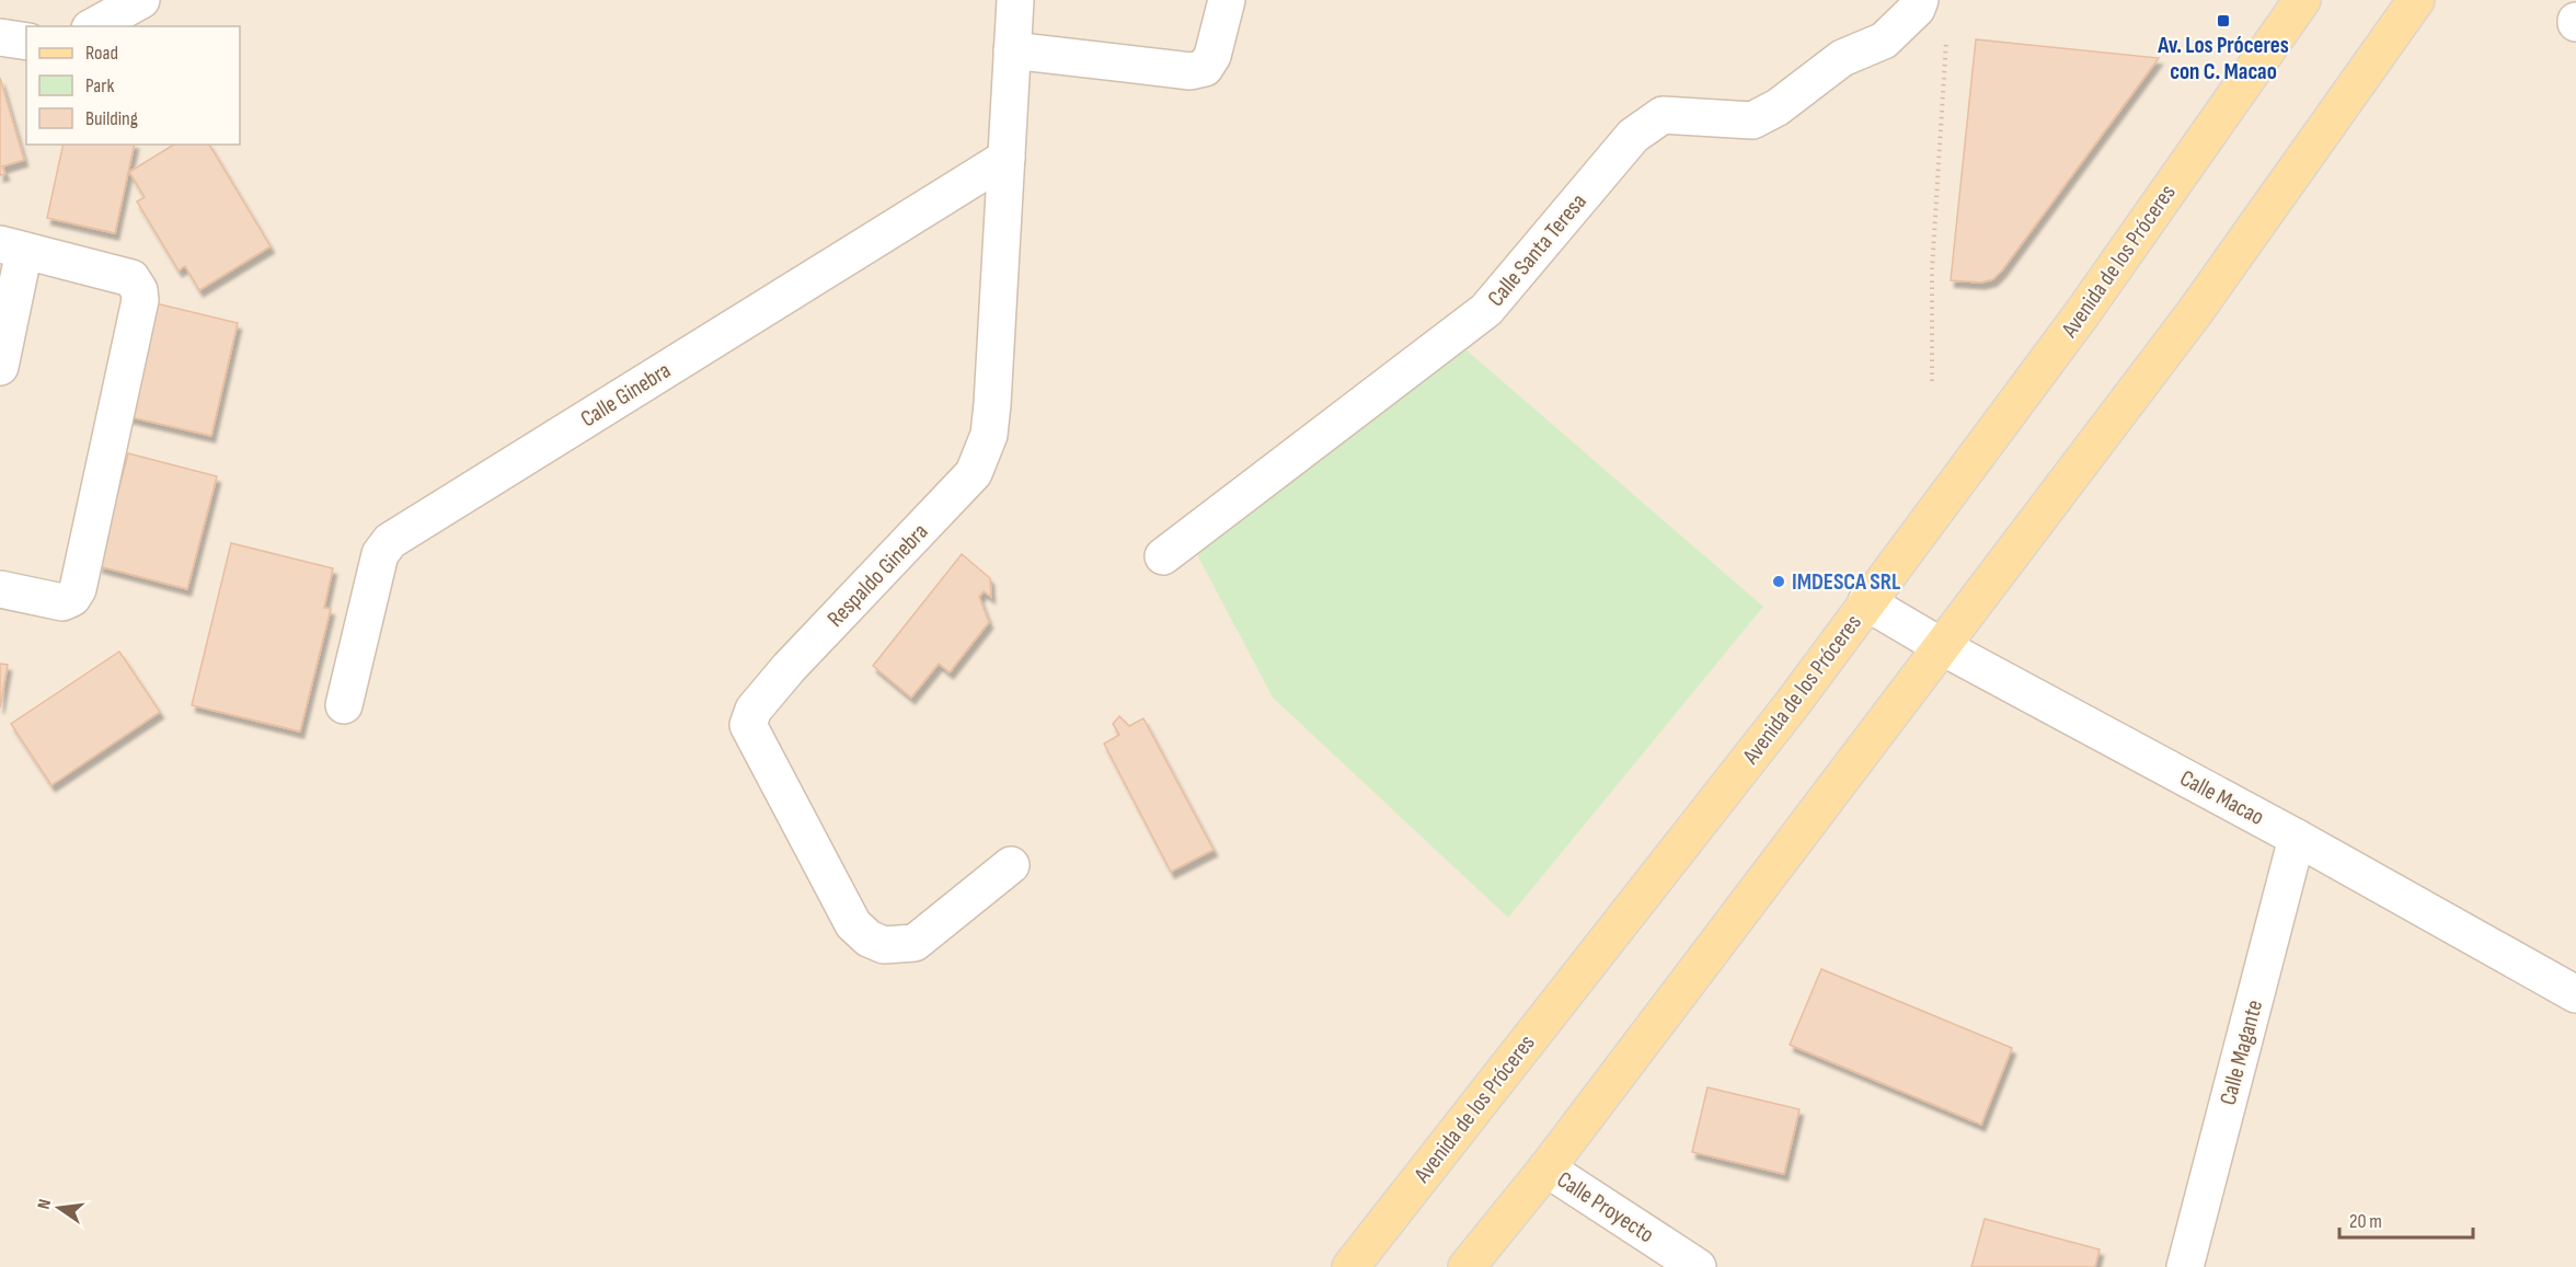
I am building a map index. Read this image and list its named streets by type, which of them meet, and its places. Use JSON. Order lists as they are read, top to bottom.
{
  "streets": {
    "main road": ["Avenida de los Próceres"],
    "street": [
      "Calle Santa Teresa",
      "Calle Ginebra",
      "Respaldo Ginebra",
      "Calle Macao",
      "Calle Magante",
      "Calle Proyecto"
    ]
  },
  "crossings": [
    ["Avenida de los Próceres", "Calle Macao"],
    ["Calle Ginebra", "Respaldo Ginebra"],
    ["Calle Macao", "Calle Magante"]
  ],
  "places": {
    "transit": ["Av. Los Próceres con C. Macao"],
    "other": ["IMDESCA SRL"]
  },
  "legend": ["Road", "Park", "Building"],
  "scale_bar": "20 m",
  "north": "left"
}
